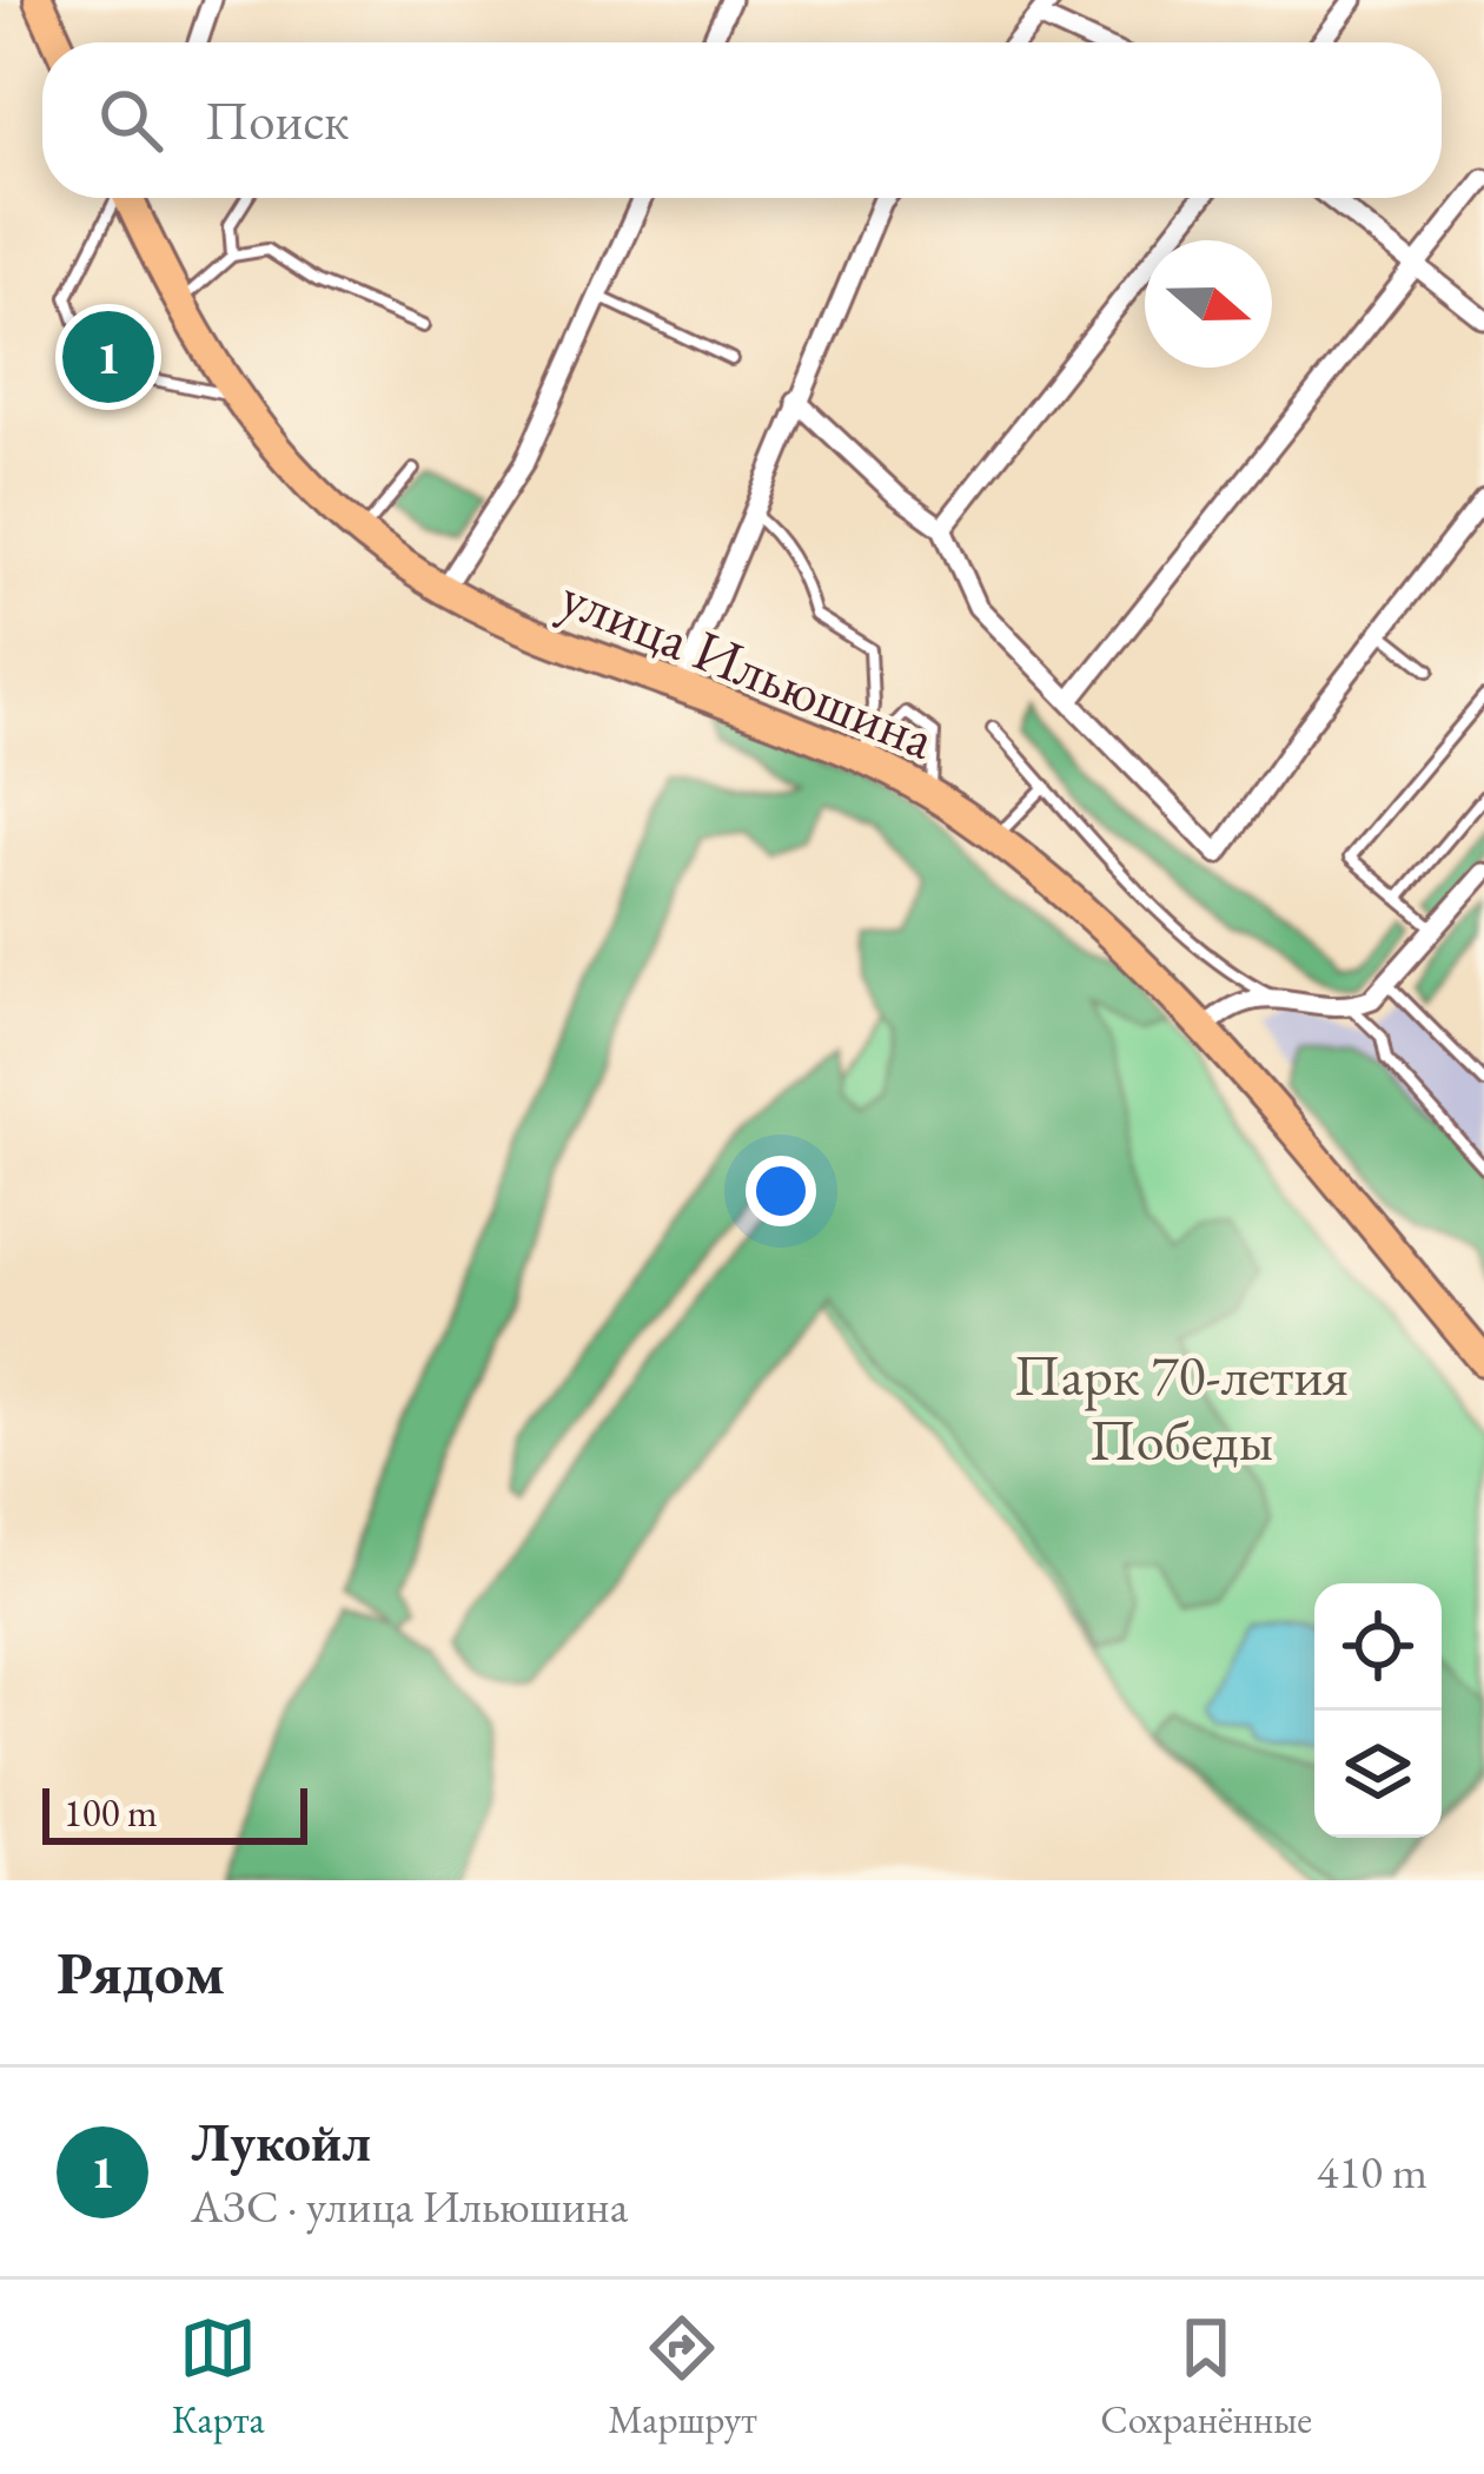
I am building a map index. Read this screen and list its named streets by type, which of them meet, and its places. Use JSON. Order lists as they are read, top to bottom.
{
  "streets": {
    "highway": ["улица Ильюшина"]
  },
  "parks": ["Парк 70-летия Победы"],
  "scale_bar": "100 m",
  "north": "right",
  "page": {
    "search": "Поиск",
    "pins": "1",
    "scale": "100 m",
    "heading": "Рядом",
    "list": [
      {
        "mark": "1",
        "name": "Лукойл",
        "note": "АЗС · улица Ильюшина",
        "value": "410 m"
      }
    ],
    "nav": ["Карта", "Маршрут", "Сохранённые"]
  }
}
